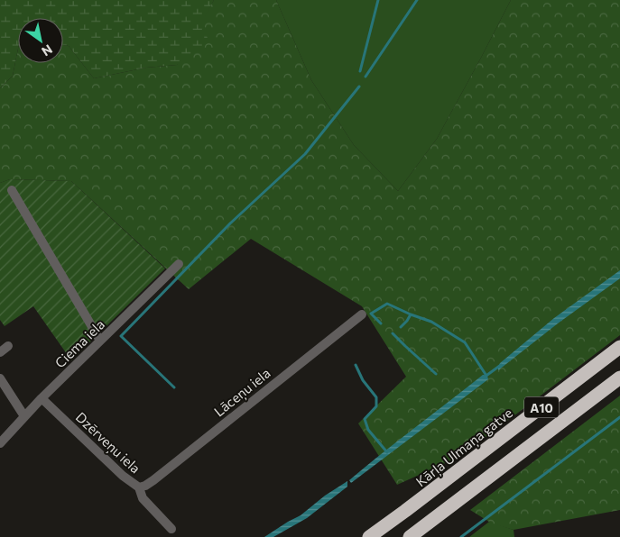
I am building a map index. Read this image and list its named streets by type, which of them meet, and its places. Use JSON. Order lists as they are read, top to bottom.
{
  "streets": {
    "highway": ["A10", "Kārļa Ulmaņa gatve"],
    "street": ["Ciema iela", "Lāceņu iela", "Dzērveņu iela"]
  },
  "crossings": [
    ["Ciema iela", "Dzērveņu iela"],
    ["Lāceņu iela", "Dzērveņu iela"]
  ],
  "north": "bottom right"
}
